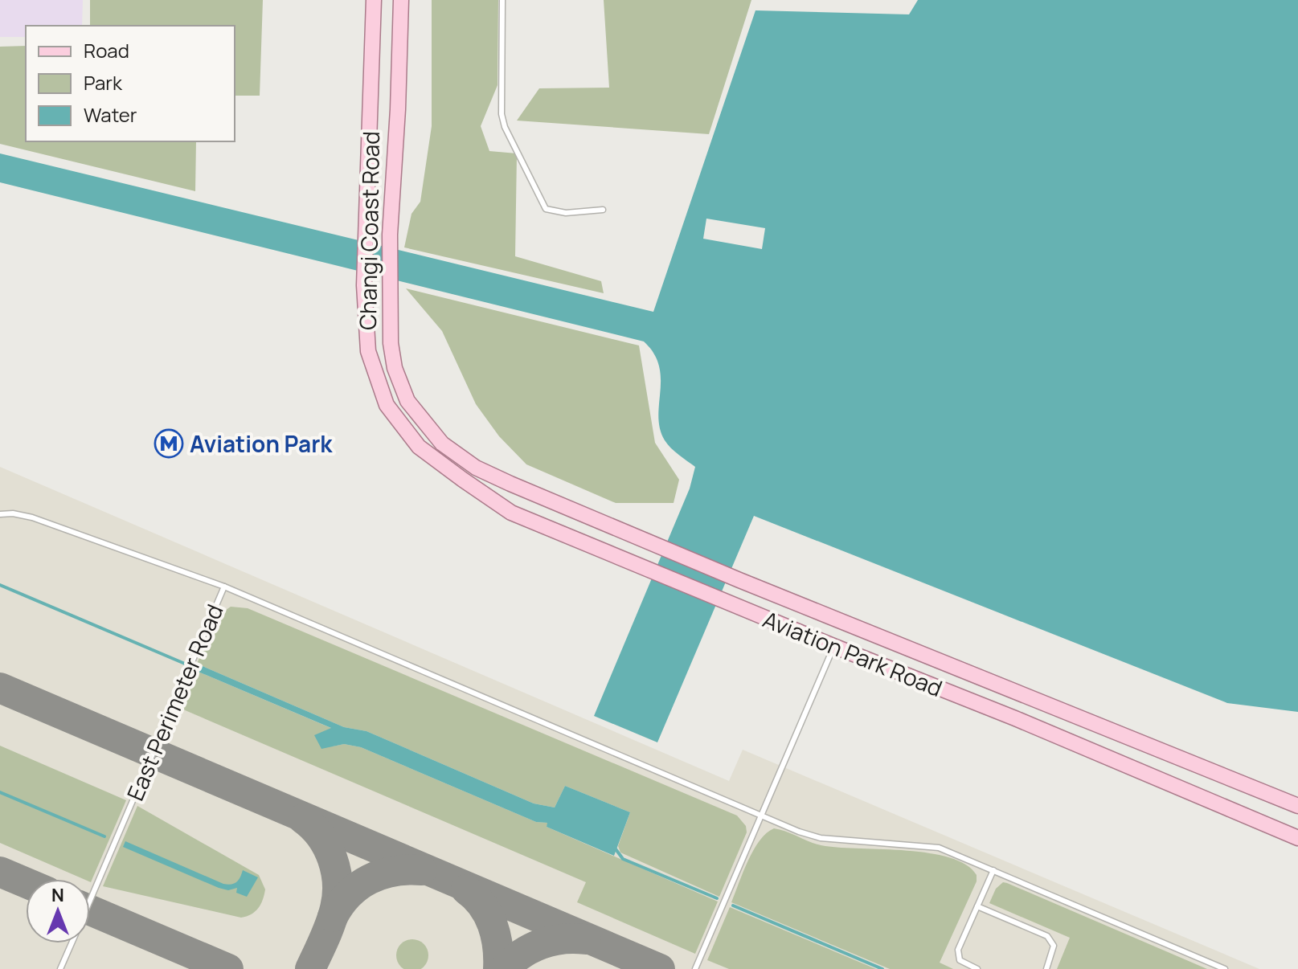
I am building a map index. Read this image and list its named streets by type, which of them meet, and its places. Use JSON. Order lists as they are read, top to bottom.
{
  "streets": {
    "main road": ["Changi Coast Road", "Aviation Park Road"],
    "lane": ["East Perimeter Road"]
  },
  "crossings": [
    ["Changi Coast Road", "Aviation Park Road"]
  ],
  "places": {
    "metro station": ["Aviation Park"]
  },
  "legend": ["Road", "Park", "Water"],
  "north": "top"
}
